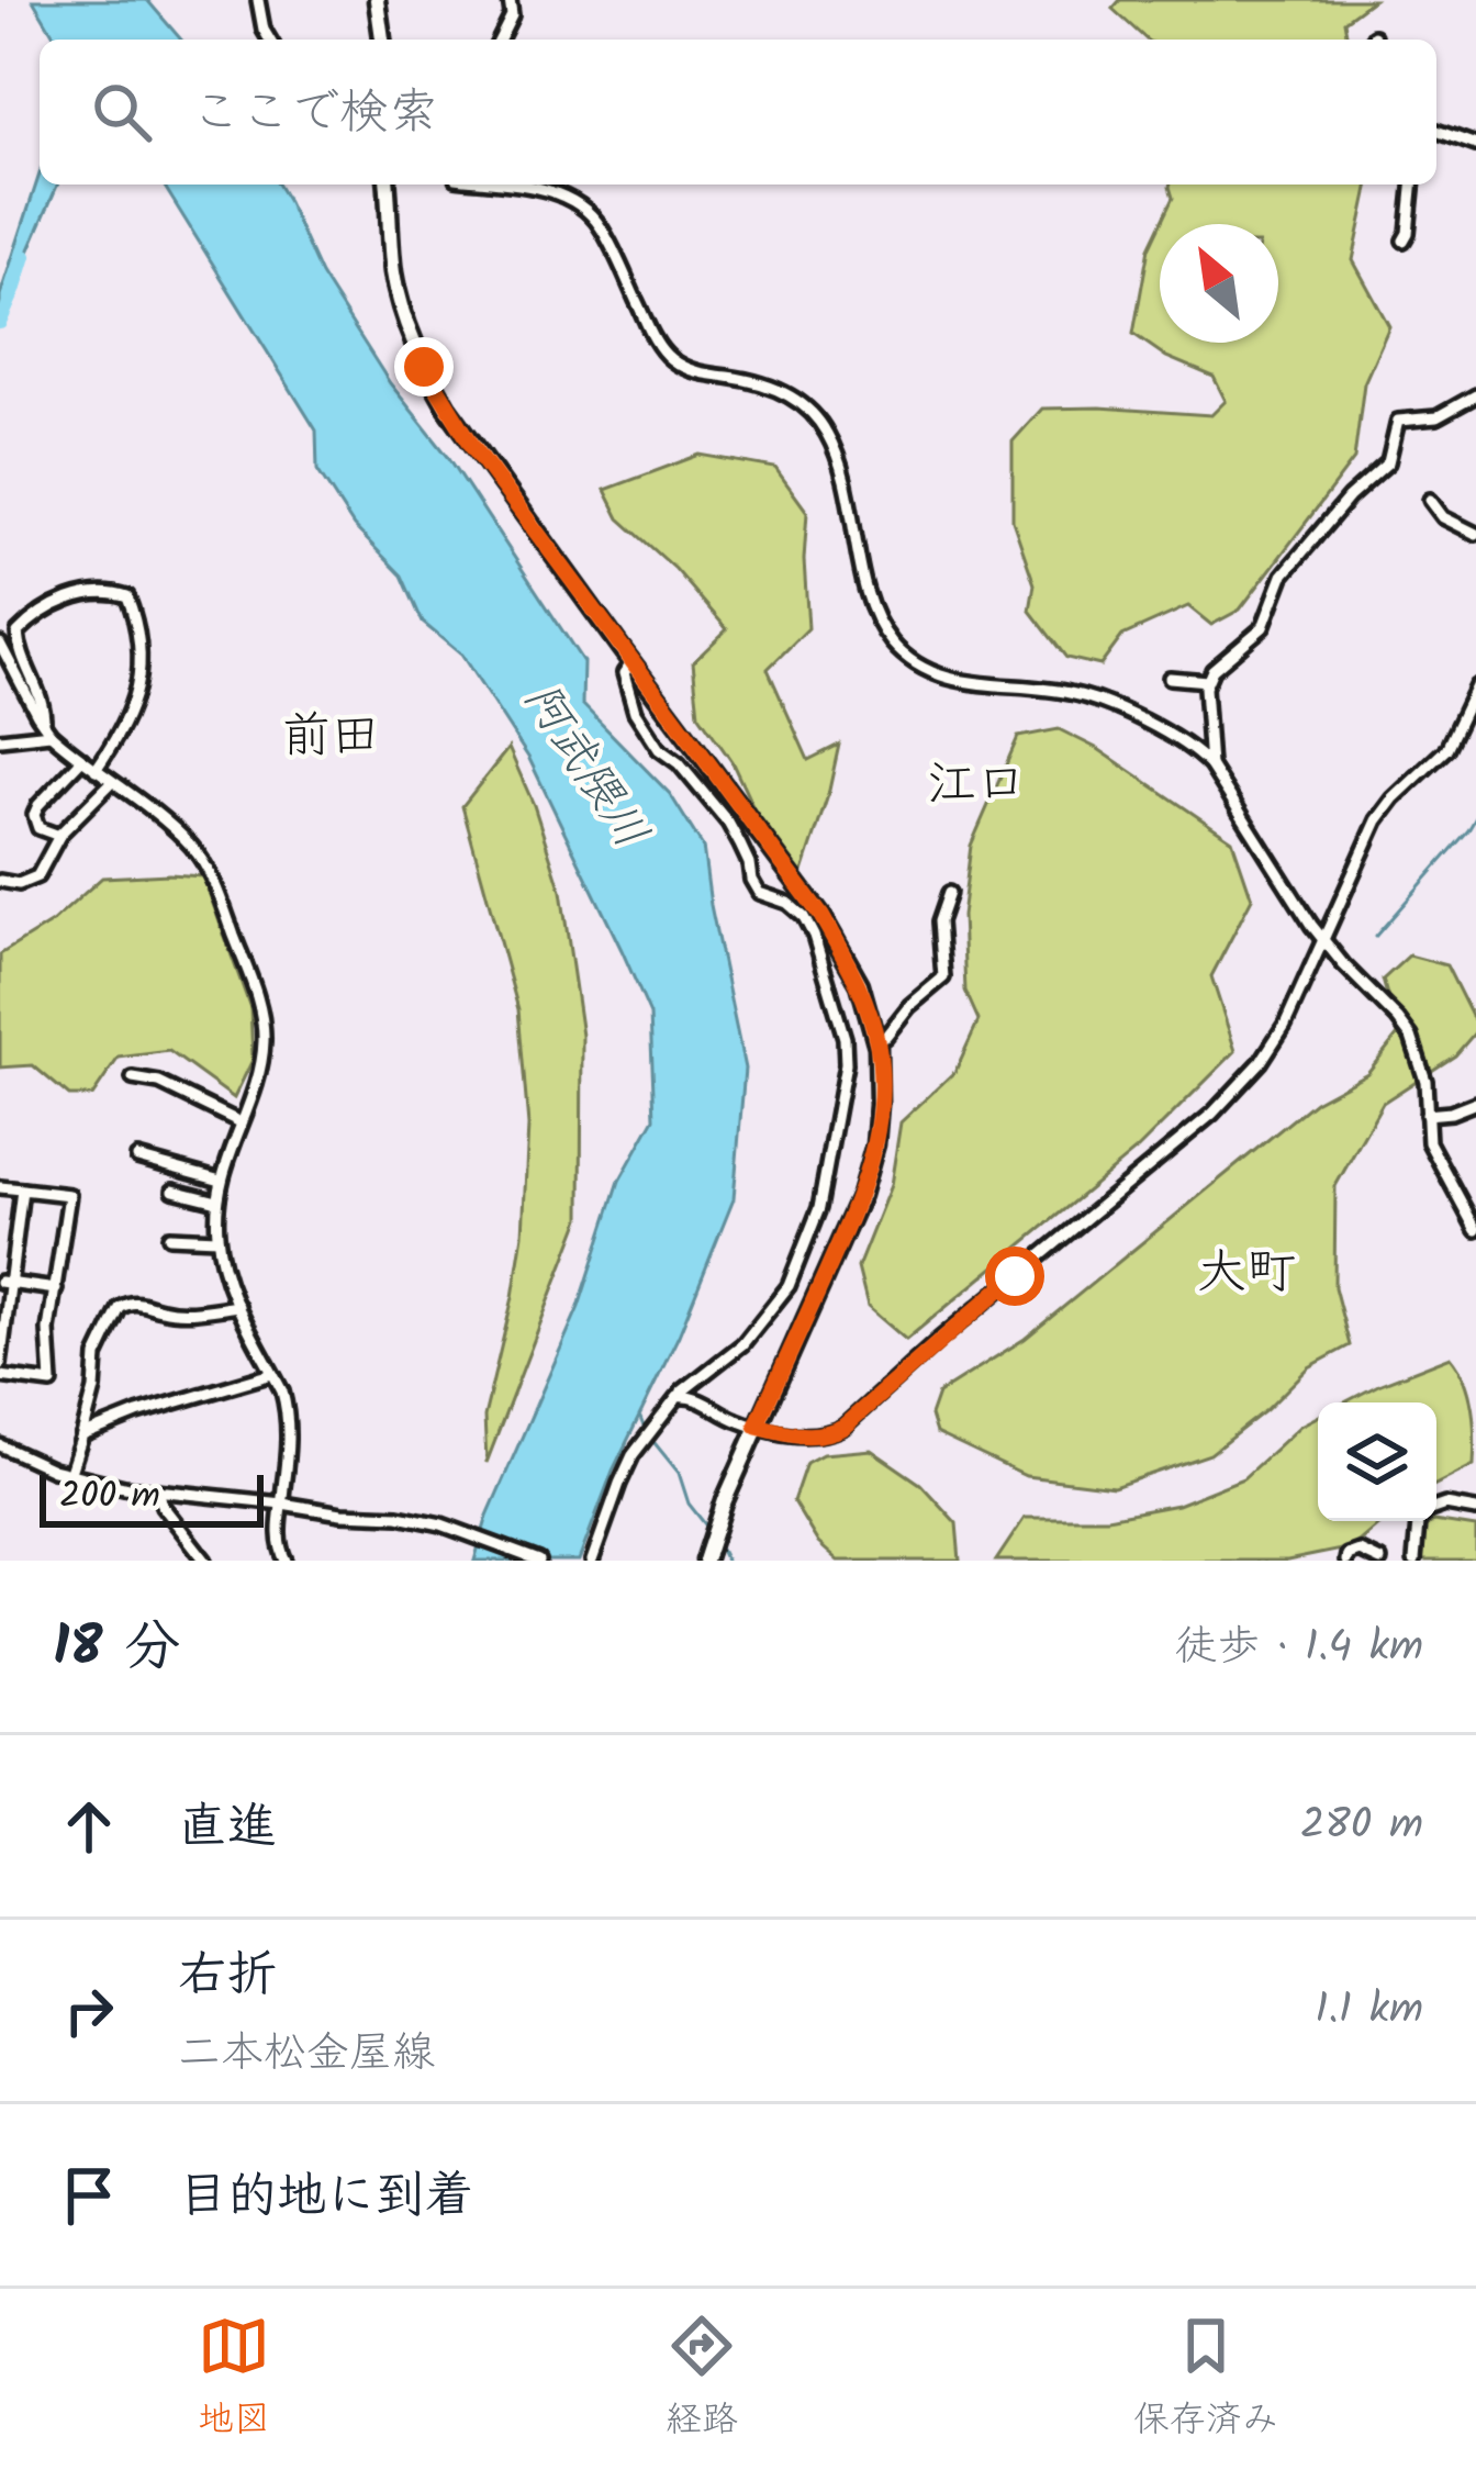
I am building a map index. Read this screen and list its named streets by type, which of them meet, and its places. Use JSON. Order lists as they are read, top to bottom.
{
  "districts": ["前田", "江口", "大町"],
  "water": ["阿武隈川"],
  "scale_bar": "200 m",
  "north": "top left",
  "page": {
    "search": "ここで検索",
    "scale": "200 m",
    "heading": ["18 分", "徒歩 · 1.4 km"],
    "list": [
      ["直進", "280 m"],
      ["右折", "二本松金屋線", "1.1 km"],
      "目的地に到着"
    ],
    "nav": ["地図", "経路", "保存済み"]
  }
}
